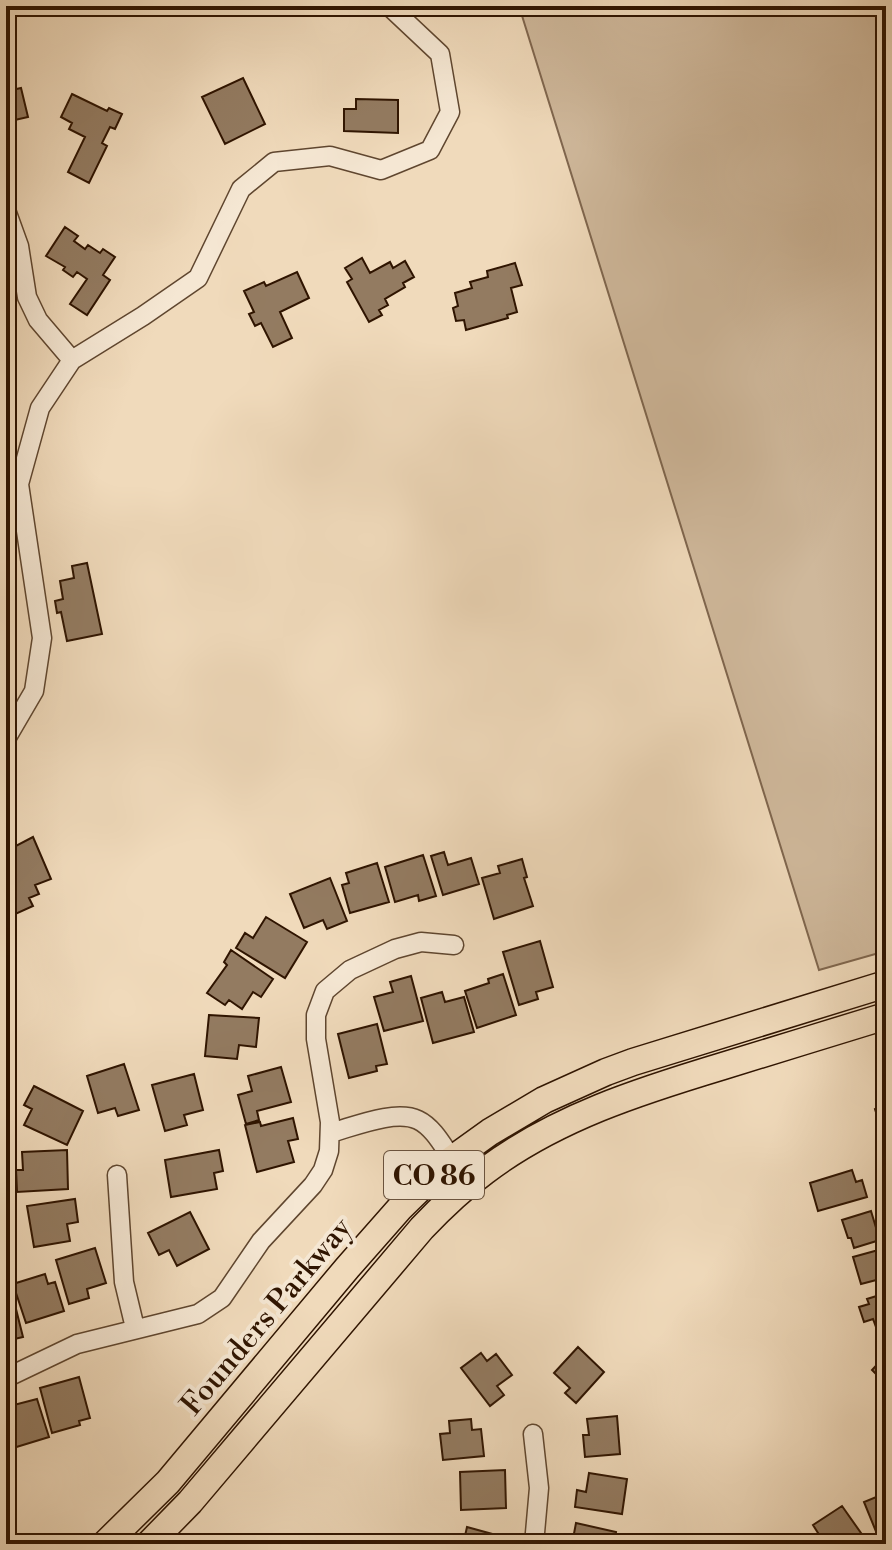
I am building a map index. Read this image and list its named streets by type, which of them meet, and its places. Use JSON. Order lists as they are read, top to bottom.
{
  "streets": {
    "highway": ["CO 86", "Founders Parkway"]
  }
}
